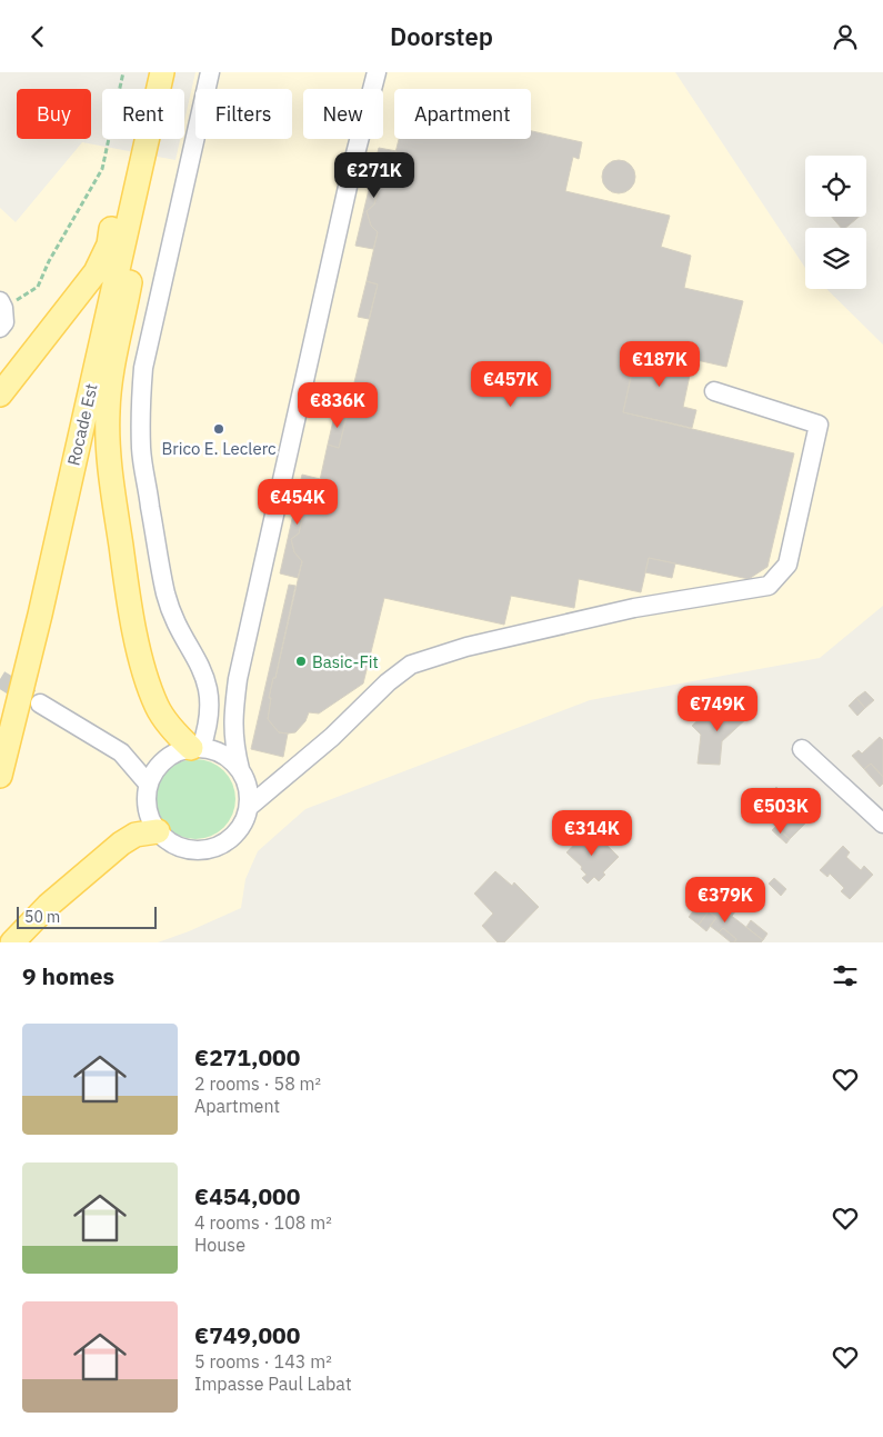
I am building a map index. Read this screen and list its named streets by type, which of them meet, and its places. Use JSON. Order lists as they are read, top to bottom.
{
  "streets": {
    "main road": ["Rocade Est"]
  },
  "places": ["Brico E. Leclerc", "Basic-Fit"],
  "scale_bar": "50 m",
  "page": {
    "header": "Doorstep",
    "chip": [
      "Buy",
      "Rent",
      "Filters",
      "New",
      "Apartment"
    ],
    "price": [
      "€271K",
      "€187K",
      "€457K",
      "€836K",
      "€454K",
      "€749K",
      "€503K",
      "€314K",
      "€379K"
    ],
    "scale": "50 m",
    "heading": "9 homes",
    "list": [
      {
        "name": "€271,000",
        "note": "2 rooms · 58 m² · Apartment"
      },
      {
        "name": "€454,000",
        "note": "4 rooms · 108 m² · House"
      },
      {
        "name": "€749,000",
        "note": "5 rooms · 143 m² · Impasse Paul Labat"
      }
    ]
  }
}
